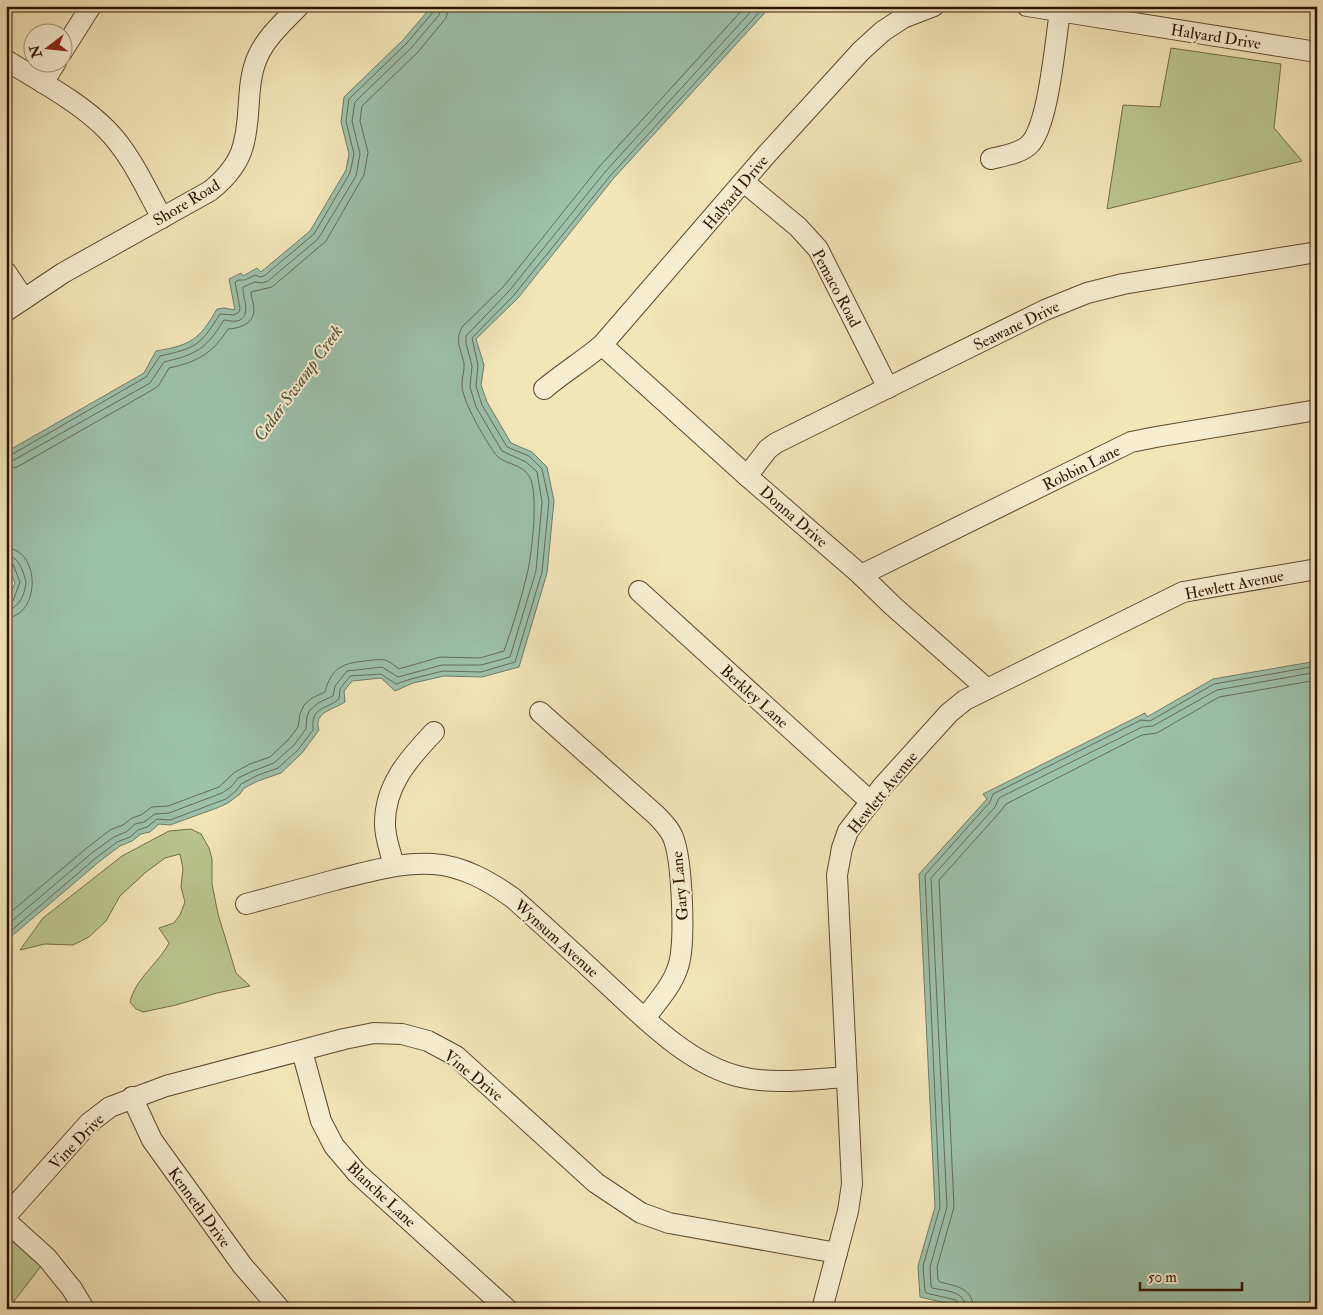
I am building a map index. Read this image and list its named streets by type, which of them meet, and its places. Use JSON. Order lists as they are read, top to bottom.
{
  "streets": {
    "street": [
      "Halyard Drive",
      "Shore Road",
      "Pemaco Road",
      "Seawane Drive",
      "Robbin Lane",
      "Donna Drive",
      "Hewlett Avenue",
      "Berkley Lane",
      "Gary Lane",
      "Wynsum Avenue",
      "Vine Drive",
      "Blanche Lane",
      "Kenneth Drive"
    ]
  },
  "crossings": [
    ["Halyard Drive", "Pemaco Road"],
    ["Halyard Drive", "Donna Drive"],
    ["Pemaco Road", "Seawane Drive"],
    ["Seawane Drive", "Donna Drive"],
    ["Robbin Lane", "Donna Drive"],
    ["Donna Drive", "Hewlett Avenue"],
    ["Hewlett Avenue", "Berkley Lane"],
    ["Hewlett Avenue", "Wynsum Avenue"],
    ["Hewlett Avenue", "Vine Drive"],
    ["Gary Lane", "Wynsum Avenue"],
    ["Vine Drive", "Blanche Lane"],
    ["Vine Drive", "Kenneth Drive"]
  ],
  "water": ["Cedar Swamp Creek"],
  "scale_bar": "50 m",
  "north": "left"
}
